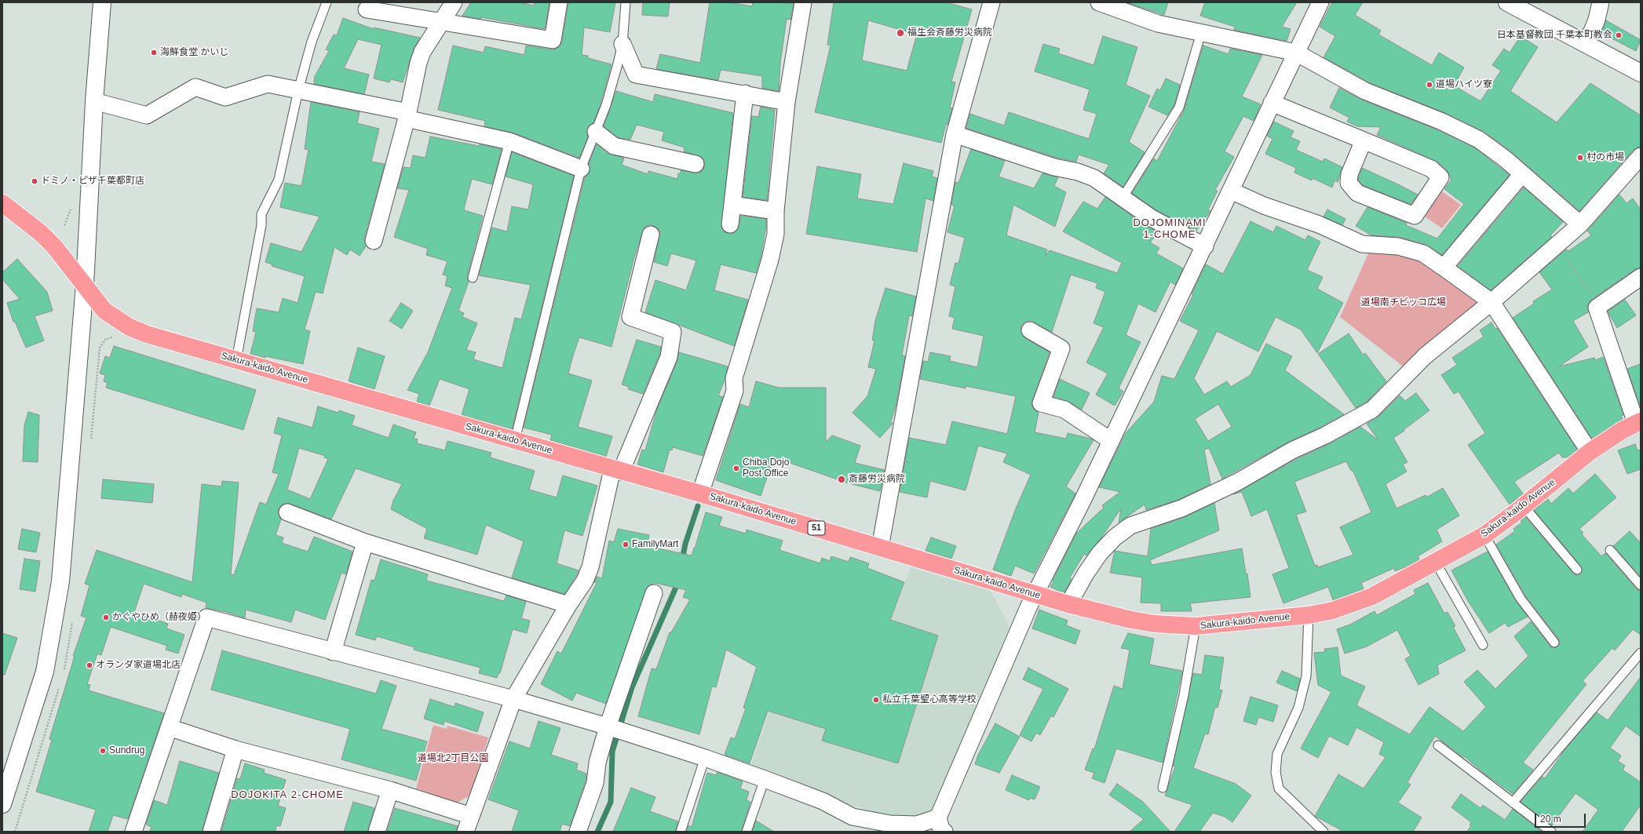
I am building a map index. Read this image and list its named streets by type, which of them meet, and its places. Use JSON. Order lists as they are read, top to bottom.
{
  "streets": {
    "highway": ["Sakura-kaido Avenue", "51"]
  },
  "districts": ["DOJOMINAMI 1-CHOME", "DOJOKITA 2-CHOME"],
  "parks": ["道場南チビッコ広場", "道場北2丁目公園"],
  "places": [
    "福生会斉藤労災病院",
    "日本基督教団 千葉本町教会",
    "海鮮食堂 かいじ",
    "道場ハイツ寮",
    "村の市場",
    "ドミノ・ピザ千葉都町店",
    "Chiba Dojo Post Office",
    "斎藤労災病院",
    "FamilyMart",
    "かぐやひめ（赫夜姫）",
    "オランダ家道場北店",
    "私立千葉聖心高等学校",
    "Sundrug"
  ],
  "scale_bar": "20 m"
}
